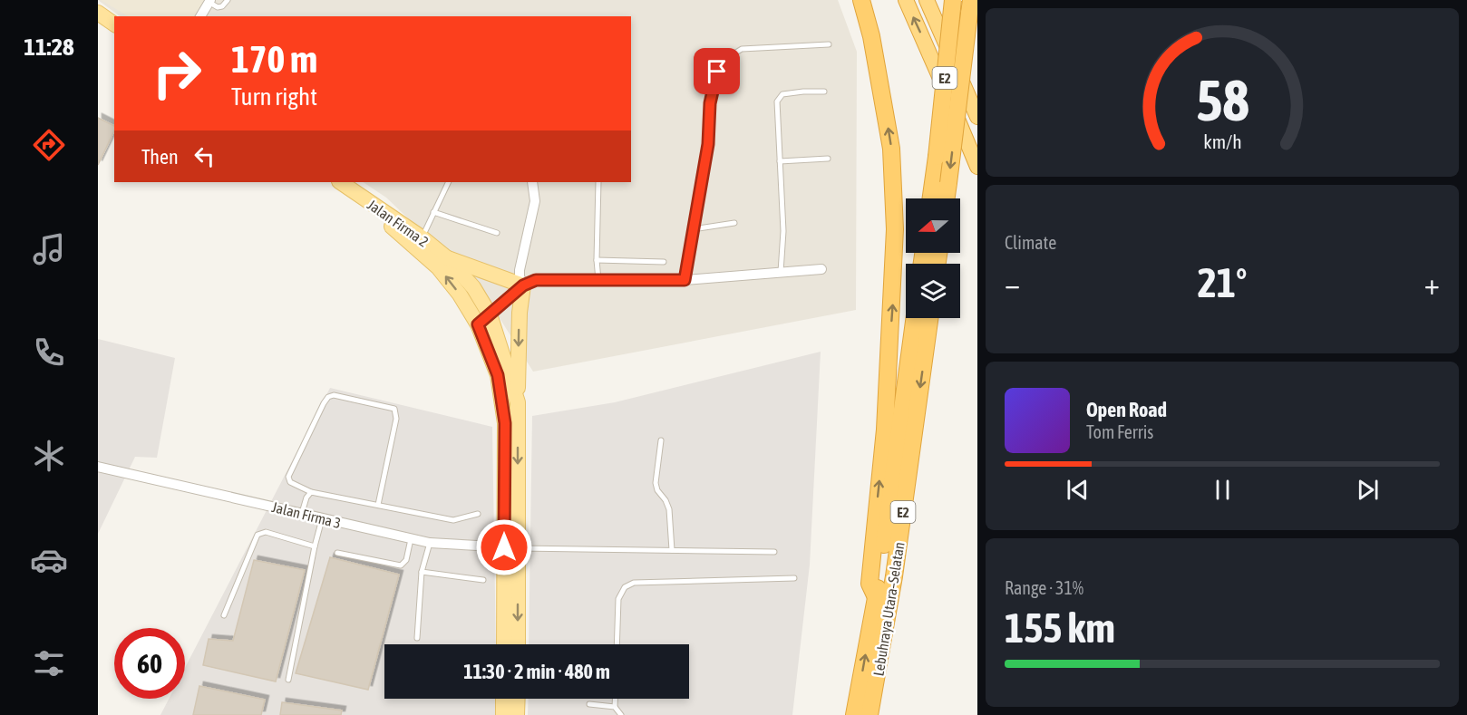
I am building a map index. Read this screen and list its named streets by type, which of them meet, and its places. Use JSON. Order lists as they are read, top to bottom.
{
  "streets": {
    "highway": ["E2", "Lebuhraya Utara–Selatan"],
    "main road": ["Jalan Firma 2"],
    "street": ["Jalan Firma 3"]
  },
  "crossings": [
    ["Jalan Firma 2", "Jalan Firma 3"]
  ],
  "north": "left",
  "page": {
    "tabs": "11:28",
    "turn": ["170 m", "Turn right"],
    "then": "Then",
    "tile": [
      "Climate",
      ["Range · 31%", "155 km"]
    ],
    "heat": ["−", "21°", "+"],
    "song": ["Open Road", "Tom Ferris"],
    "limit": "60",
    "trip": "11:30 · 2 min · 480 m",
    "gauge": ["58", "km/h"]
  }
}
